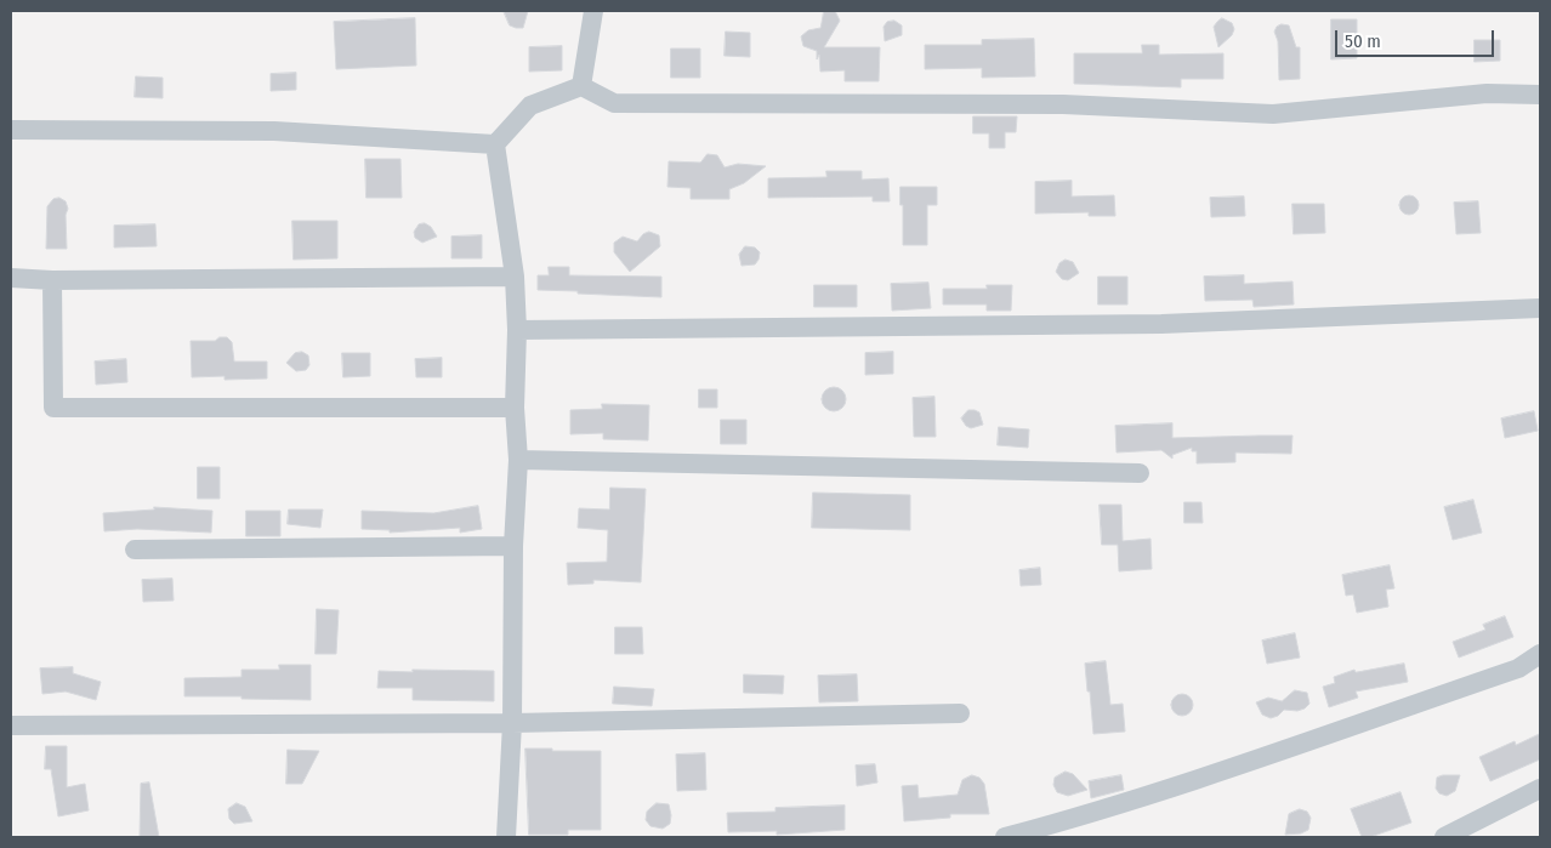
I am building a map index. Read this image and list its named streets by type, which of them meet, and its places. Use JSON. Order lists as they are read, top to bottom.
{
  "scale_bar": "50 m"
}
